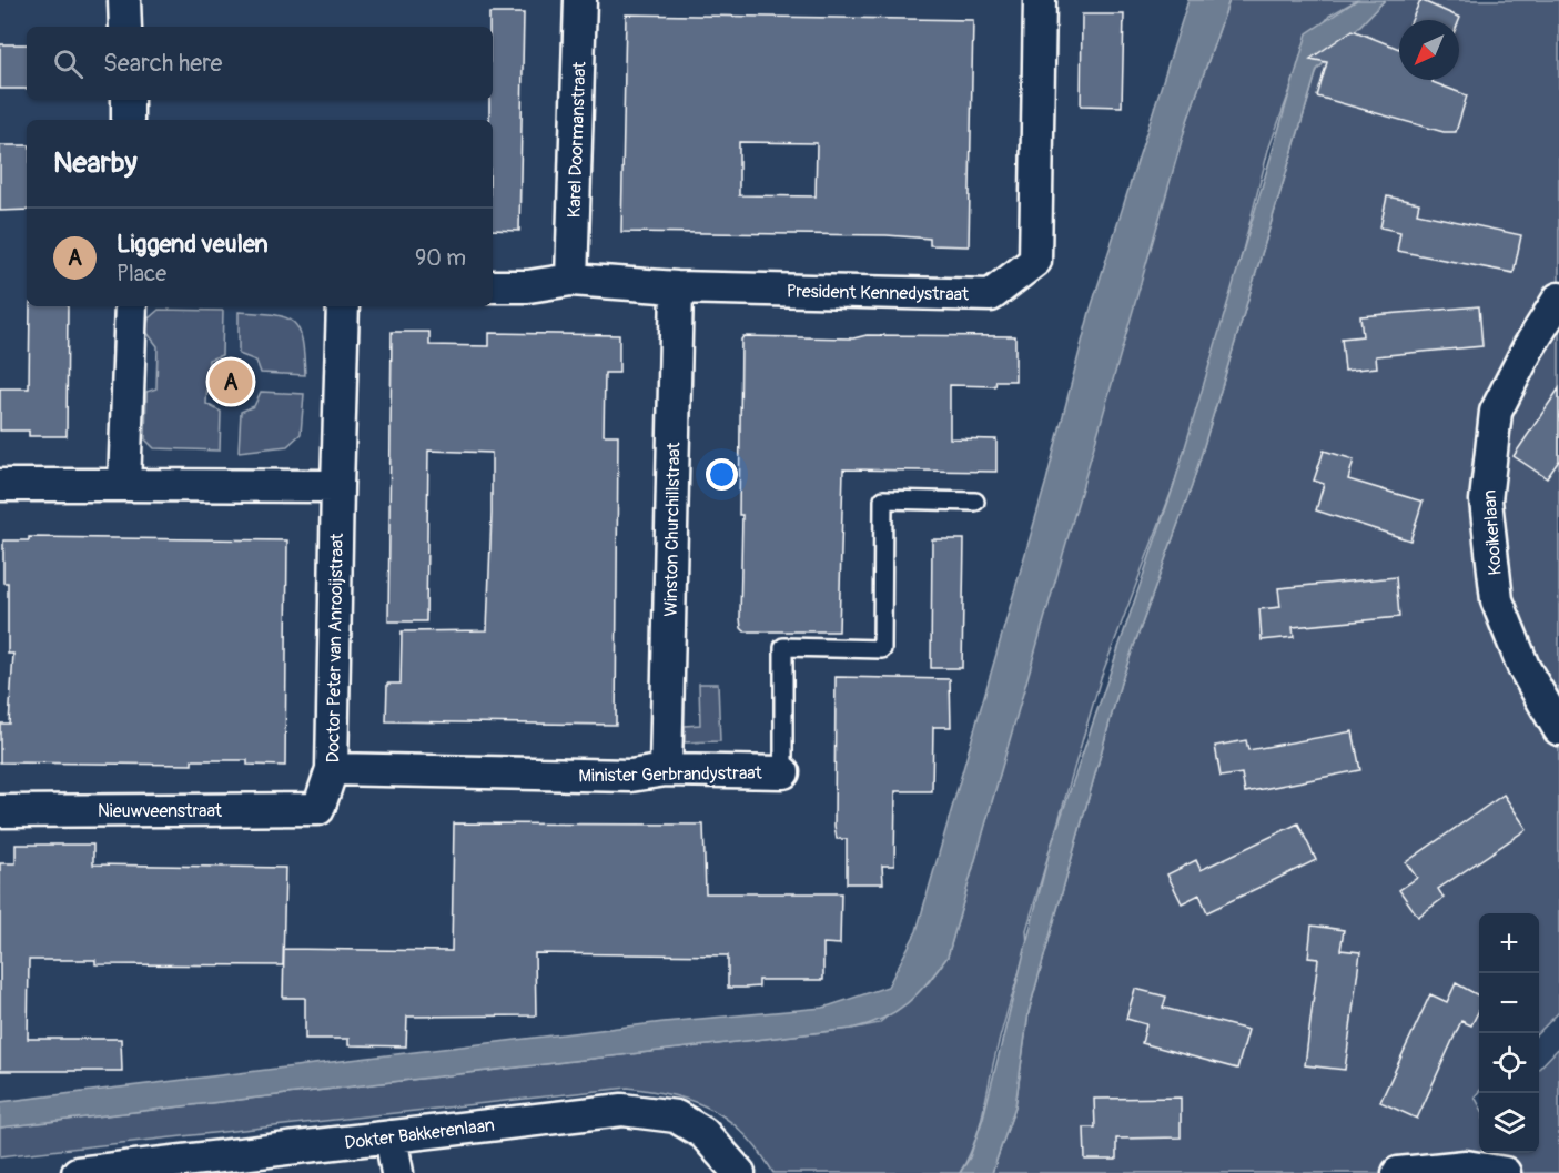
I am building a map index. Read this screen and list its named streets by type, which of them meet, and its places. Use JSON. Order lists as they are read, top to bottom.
{
  "streets": {
    "street": [
      "Karel Doormanstraat",
      "President Kennedystraat",
      "Winston Churchillstraat",
      "Kooikerlaan",
      "Doctor Peter van Anrooijstraat",
      "Minister Gerbrandystraat",
      "Nieuwveenstraat",
      "Dokter Bakkerenlaan"
    ]
  },
  "crossings": [
    ["Karel Doormanstraat", "President Kennedystraat"],
    ["President Kennedystraat", "Winston Churchillstraat"],
    ["Winston Churchillstraat", "Minister Gerbrandystraat"],
    ["Doctor Peter van Anrooijstraat", "Minister Gerbrandystraat"],
    ["Doctor Peter van Anrooijstraat", "Nieuwveenstraat"]
  ],
  "north": "bottom left",
  "page": {
    "search": "Search here",
    "heading": "Nearby",
    "list": [
      {
        "mark": "A",
        "name": "Liggend veulen",
        "note": "Place",
        "value": "90 m"
      }
    ],
    "pins": "A",
    "map_buttons": ["+", "−"]
  }
}
